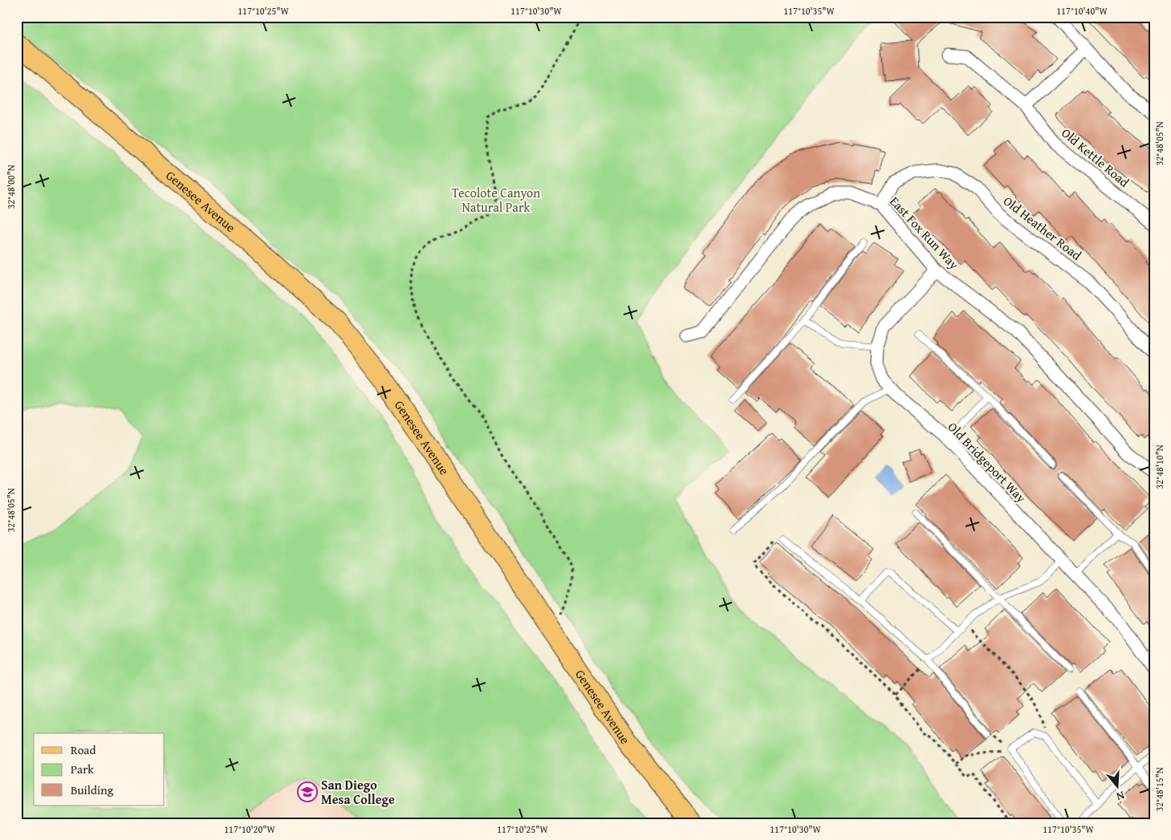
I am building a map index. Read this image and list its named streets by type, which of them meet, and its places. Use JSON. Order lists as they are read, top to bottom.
{
  "streets": {
    "main road": ["Genesee Avenue"],
    "street": [
      "Old Kettle Road",
      "Old Heather Road",
      "East Fox Run Way",
      "Old Bridgeport Way"
    ]
  },
  "crossings": [
    ["Old Heather Road", "East Fox Run Way"],
    ["East Fox Run Way", "Old Bridgeport Way"]
  ],
  "parks": ["Tecolote Canyon Natural Park"],
  "places": {
    "school or university": ["San Diego Mesa College"]
  },
  "legend": ["Road", "Park", "Building"],
  "north": "bottom",
  "coordinates": [
    "117°10'25\"W",
    "117°10'30\"W",
    "117°10'35\"W",
    "117°10'40\"W",
    "32°48'05\"N",
    "32°48'00\"N",
    "32°48'10\"N",
    "32°48'15\"N",
    "117°10'20\"W"
  ]
}
